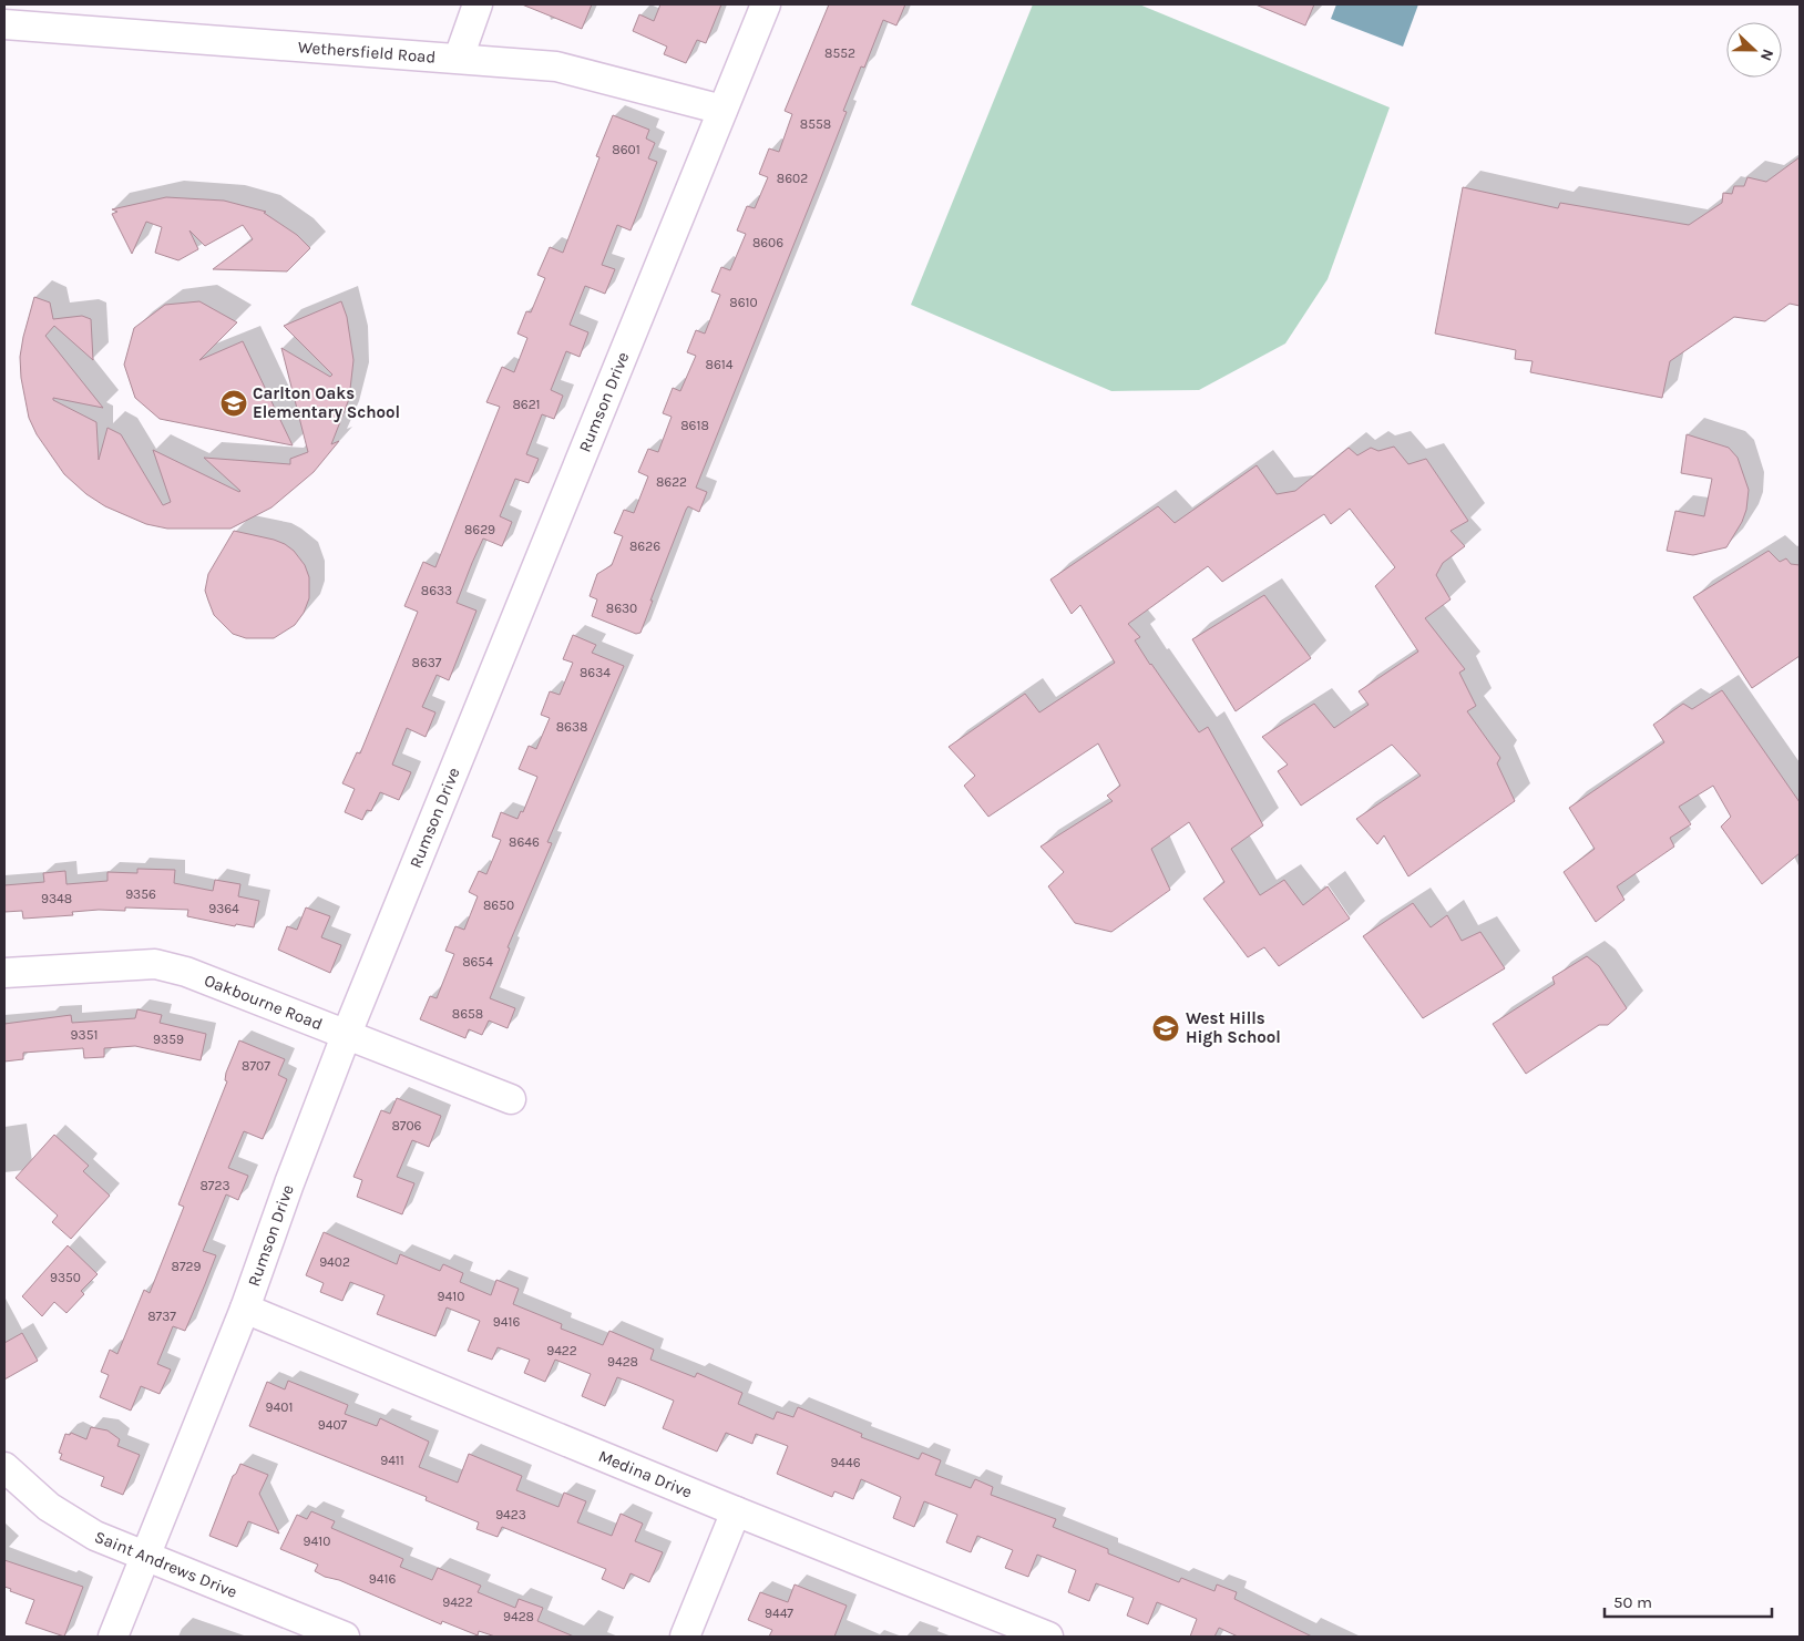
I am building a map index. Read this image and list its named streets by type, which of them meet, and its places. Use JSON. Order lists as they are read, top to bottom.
{
  "streets": {
    "street": [
      "Wethersfield Road",
      "Rumson Drive",
      "Oakbourne Road",
      "Medina Drive",
      "Saint Andrews Drive"
    ]
  },
  "crossings": [
    ["Wethersfield Road", "Rumson Drive"],
    ["Rumson Drive", "Oakbourne Road"],
    ["Rumson Drive", "Medina Drive"],
    ["Rumson Drive", "Saint Andrews Drive"]
  ],
  "places": {
    "school or university": ["Carlton Oaks Elementary School", "West Hills High School"]
  },
  "house_numbers": [
    "8552",
    "8558",
    "8601",
    "8602",
    "8606",
    "8610",
    "8614",
    "8621",
    "8618",
    "8622",
    "8629",
    "8626",
    "8633",
    "8630",
    "8637",
    "8634",
    "8638",
    "8646",
    "9356",
    "9348",
    "8650",
    "9364",
    "8654",
    "8658",
    "9351",
    "9359",
    "8707",
    "8706",
    "8723",
    "9402",
    "8729",
    "9350",
    "9410",
    "8737",
    "9416",
    "9422",
    "9428",
    "9401",
    "9407",
    "9411",
    "9446",
    "9423",
    "9410",
    "9416",
    "9422",
    "9447",
    "9428"
  ],
  "scale_bar": "50 m",
  "north": "right"
}
